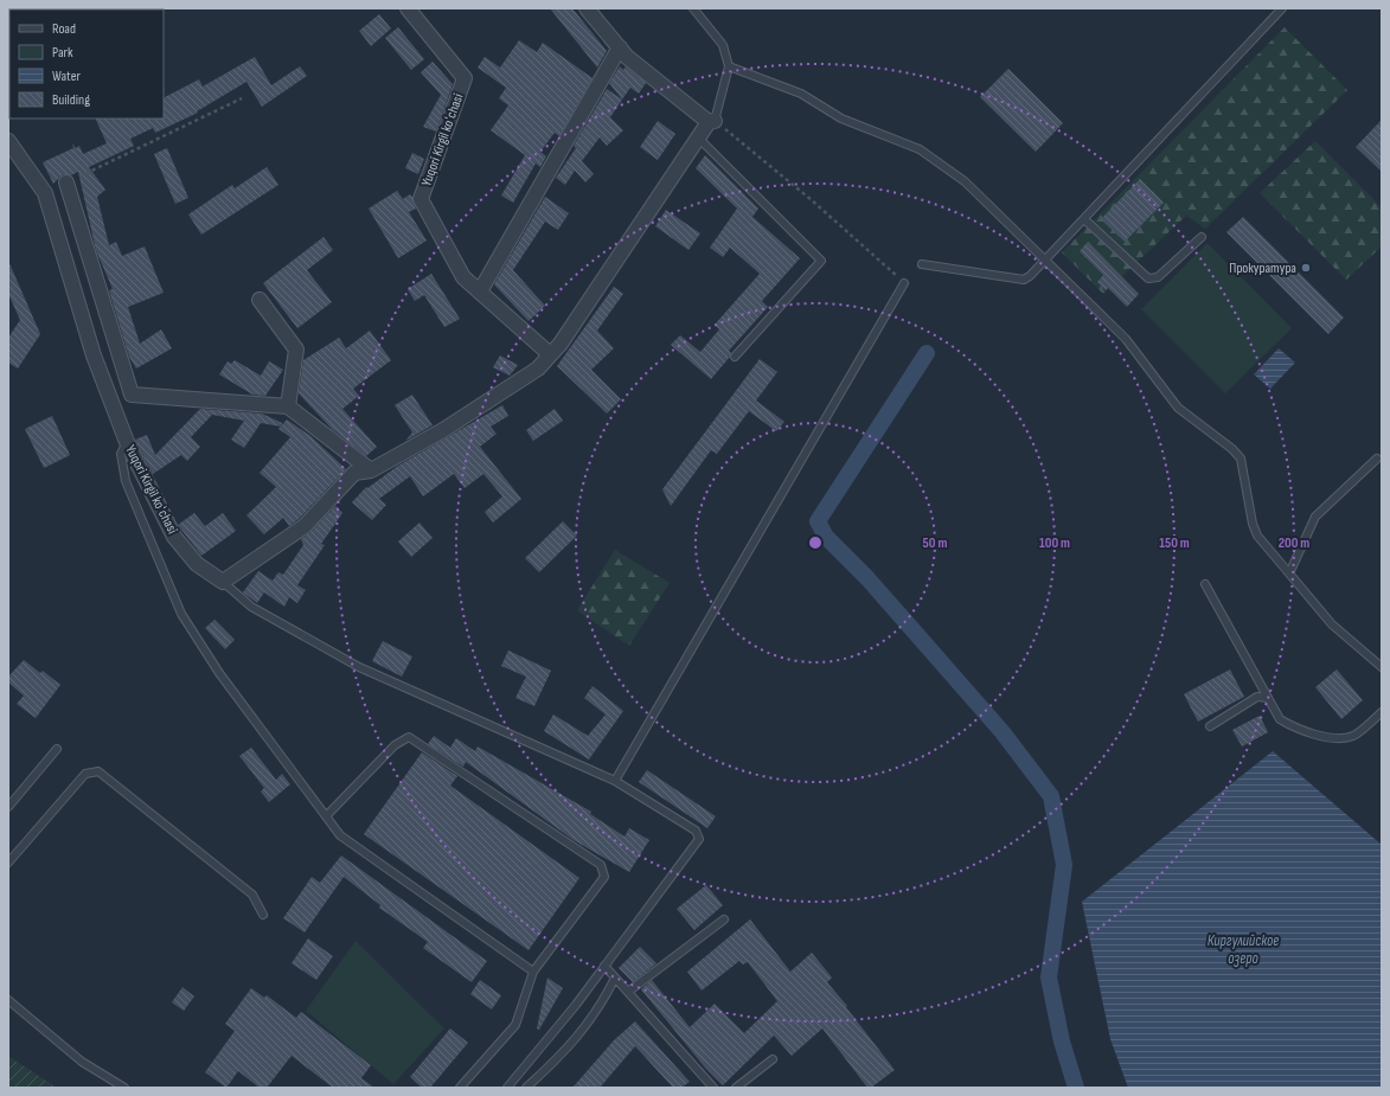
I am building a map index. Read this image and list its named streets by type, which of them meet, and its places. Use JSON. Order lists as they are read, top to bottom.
{
  "streets": {
    "street": ["Yuqori Kirgil koʻchasi"]
  },
  "water": ["Киргулийское озеро"],
  "places": ["Прокуратура"],
  "legend": [
    "Road",
    "Park",
    "Water",
    "Building"
  ],
  "rings": [
    "50 m",
    "100 m",
    "150 m",
    "200 m"
  ]
}
